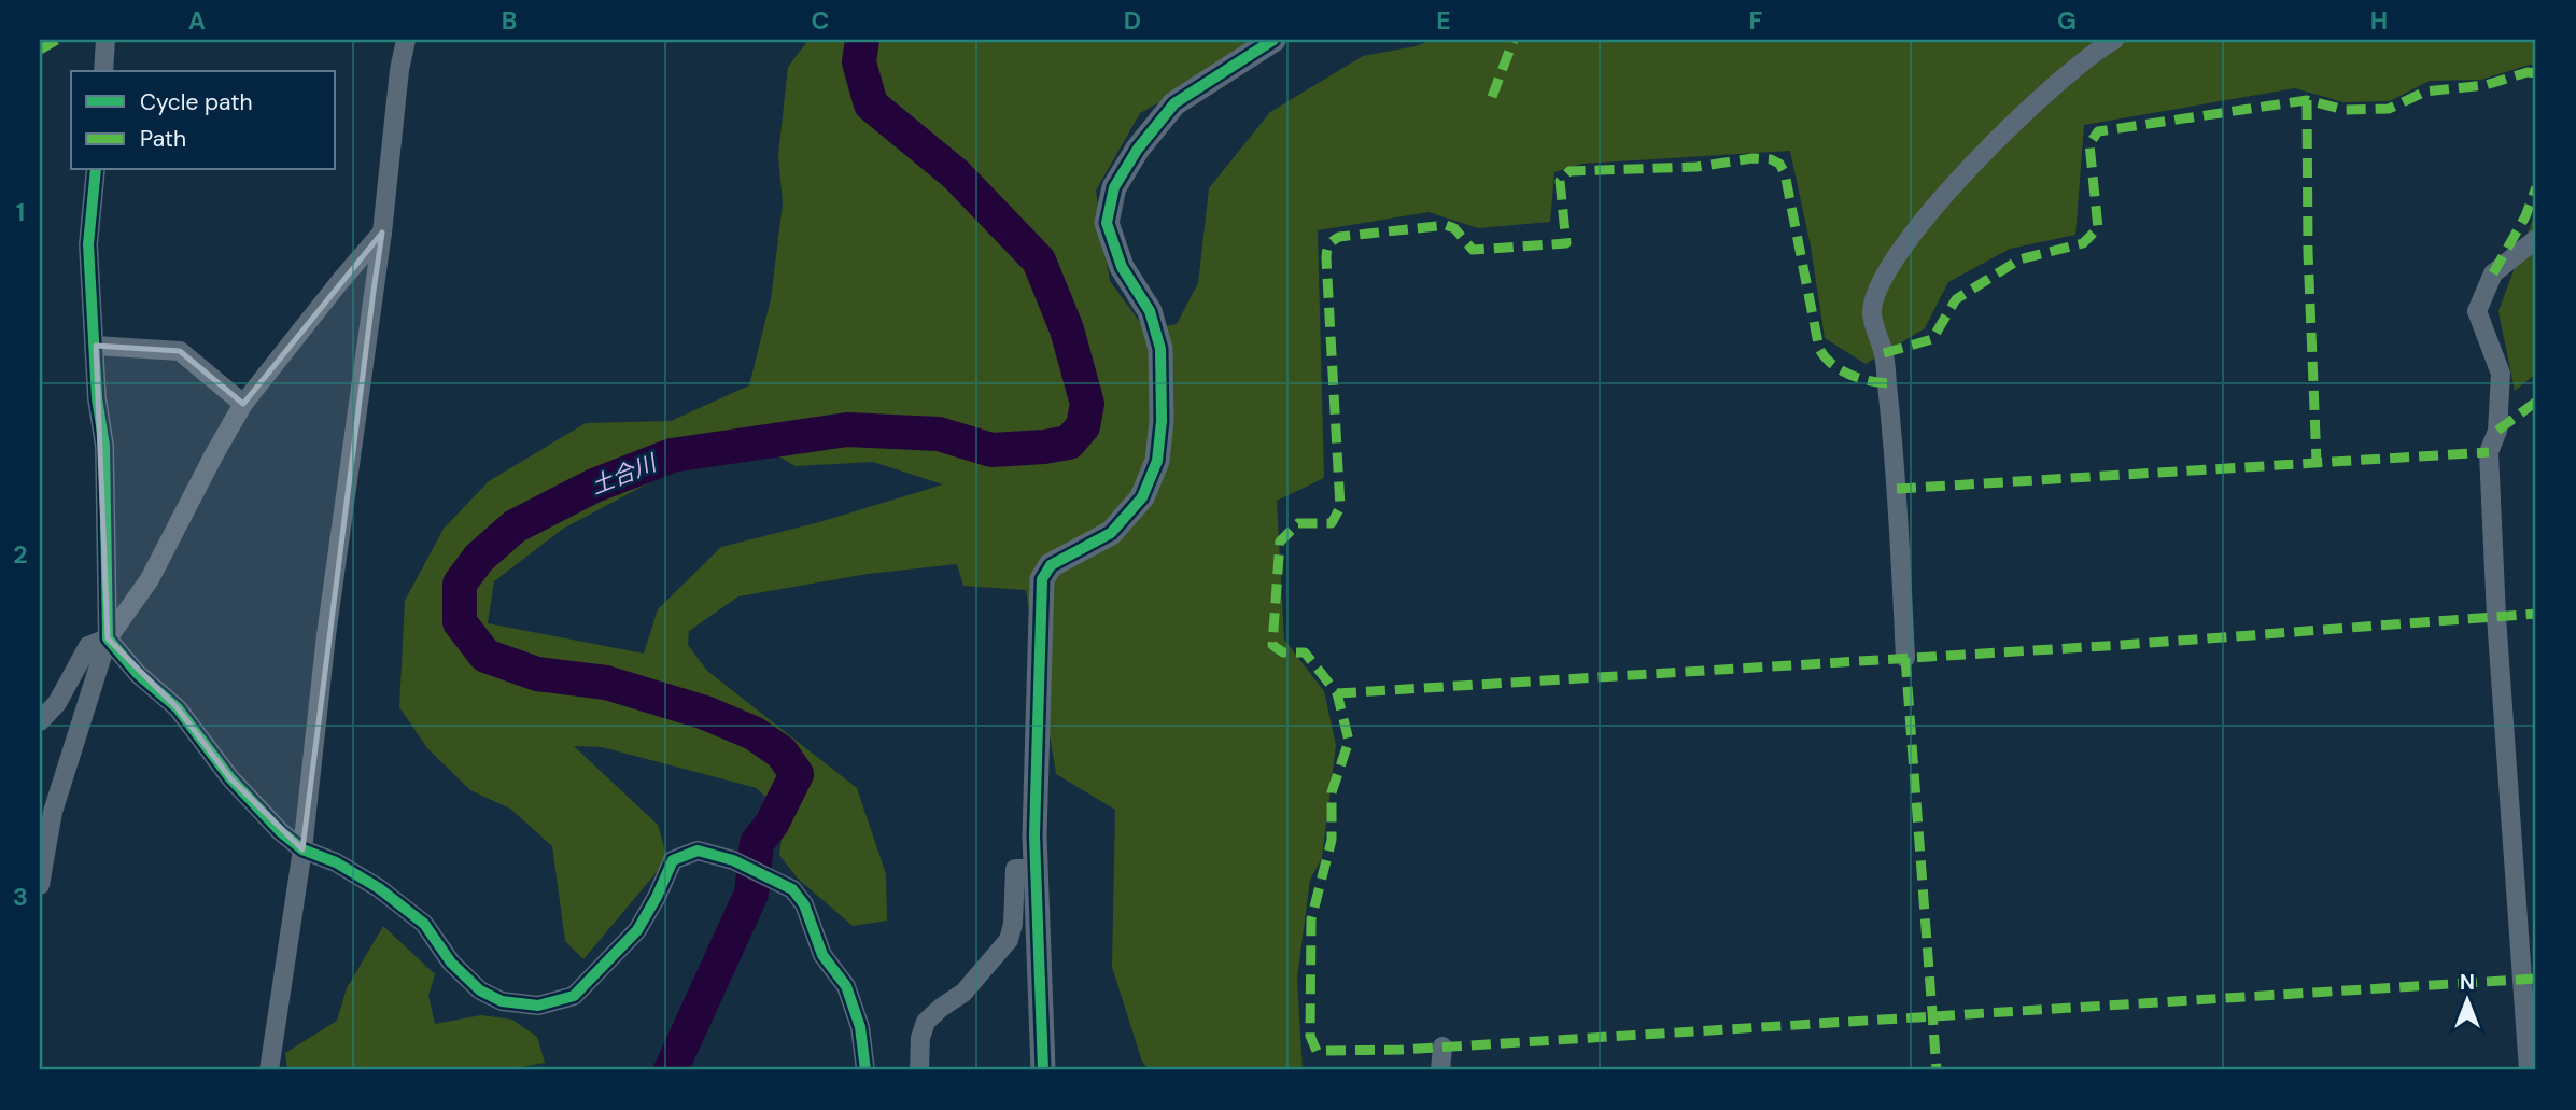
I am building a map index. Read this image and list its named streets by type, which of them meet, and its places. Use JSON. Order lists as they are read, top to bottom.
{
  "water": ["土合川"],
  "legend": ["Cycle path", "Path"],
  "north": "top",
  "grid": {
    "columns": [
      "A",
      "B",
      "C",
      "D",
      "E",
      "F",
      "G",
      "H"
    ],
    "rows": ["1", "2", "3"]
  }
}
